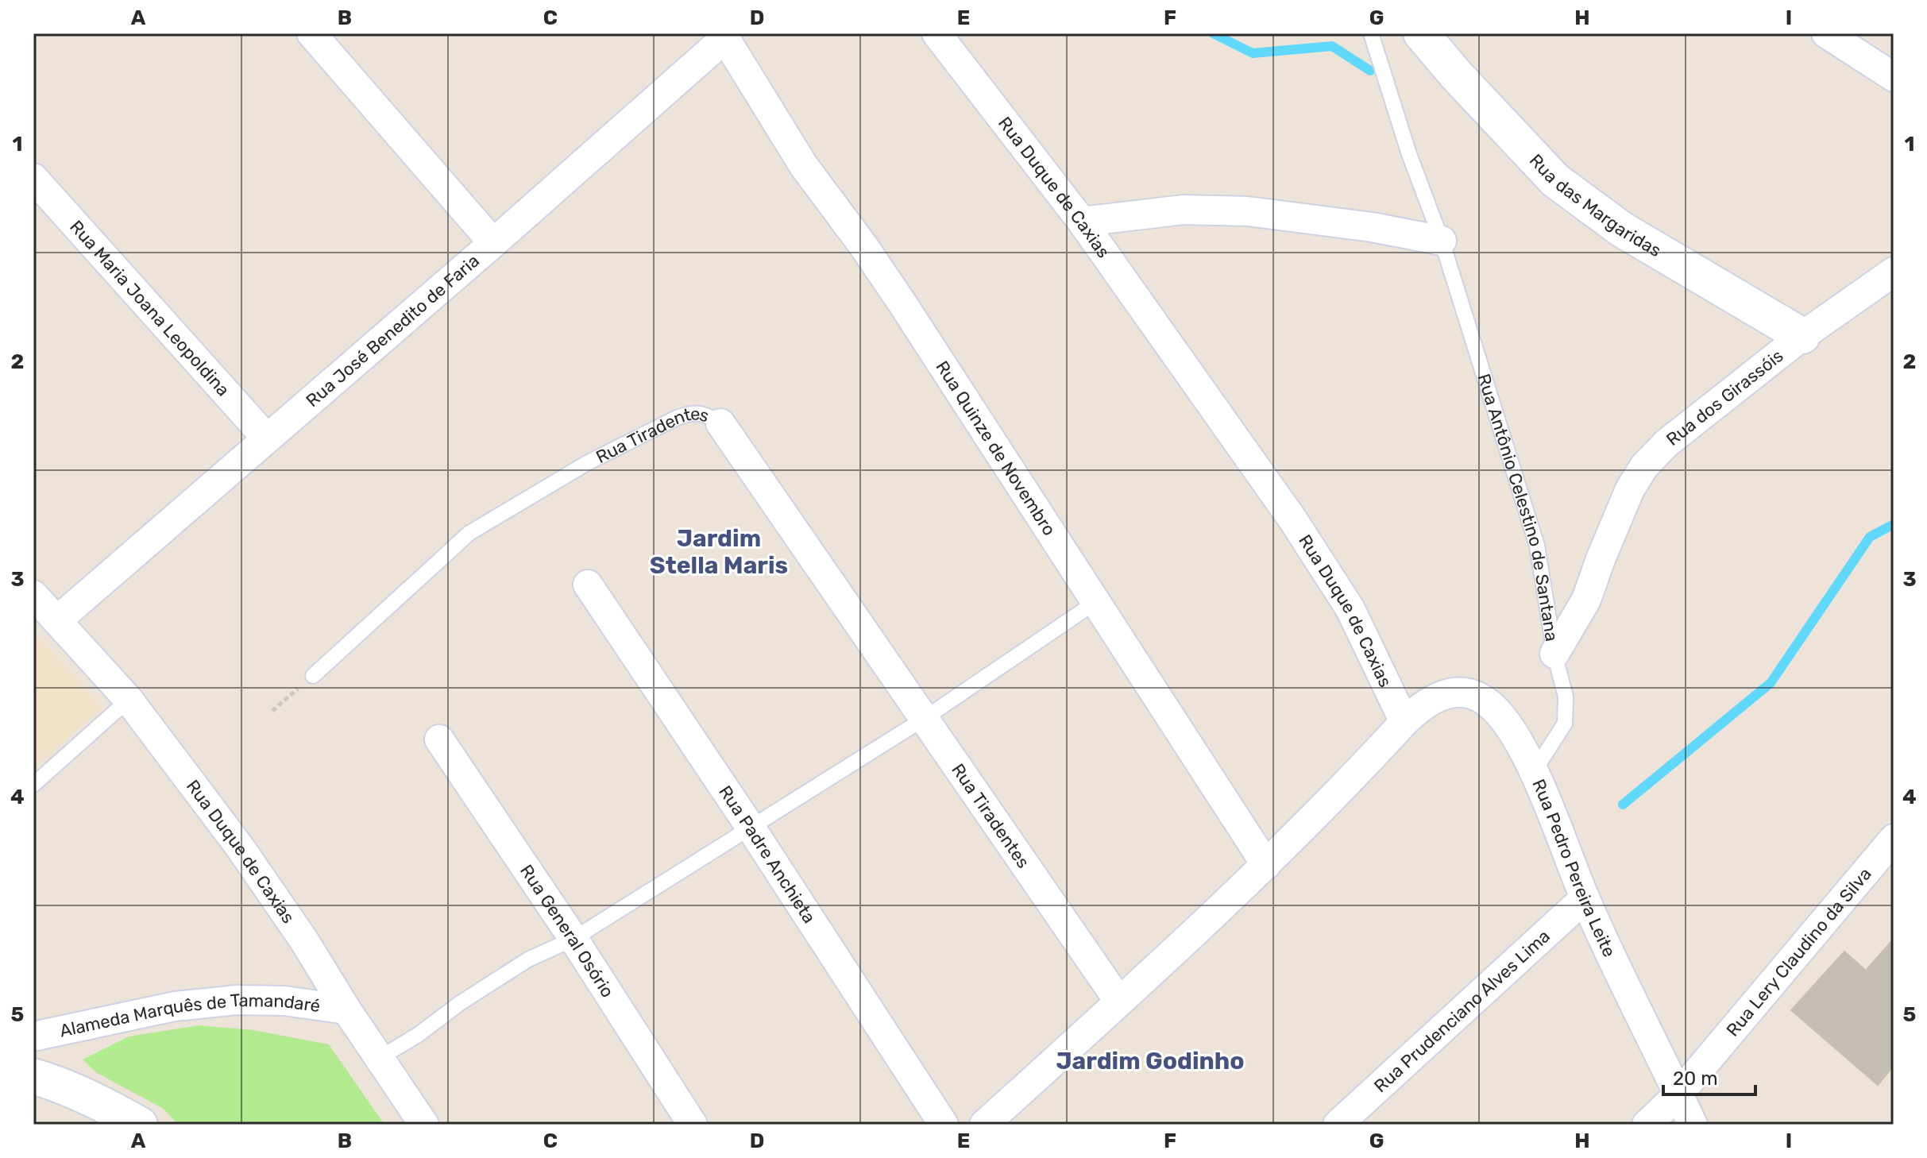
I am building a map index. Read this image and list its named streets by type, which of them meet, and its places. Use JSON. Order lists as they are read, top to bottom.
{
  "streets": {
    "street": [
      "Rua Duque de Caxias",
      "Rua das Margaridas",
      "Rua Maria Joana Leopoldina",
      "Rua José Benedito de Faria",
      "Rua dos Girassóis",
      "Rua Tiradentes",
      "Rua Quinze de Novembro",
      "Rua Padre Anchieta",
      "Rua Pedro Pereira Leite",
      "Rua General Osório",
      "Rua Lery Claudino da Silva",
      "Rua Prudenciano Alves Lima",
      "Alameda Marquês de Tamandaré"
    ],
    "lane": ["Rua Antônio Celestino de Santana"]
  },
  "crossings": [
    ["Rua Duque de Caxias", "Rua José Benedito de Faria"],
    ["Rua Duque de Caxias", "Rua Pedro Pereira Leite"],
    ["Rua Duque de Caxias", "Alameda Marquês de Tamandaré"],
    ["Rua das Margaridas", "Rua dos Girassóis"],
    ["Rua Maria Joana Leopoldina", "Rua José Benedito de Faria"],
    ["Rua José Benedito de Faria", "Rua Quinze de Novembro"],
    ["Rua dos Girassóis", "Rua Antônio Celestino de Santana"],
    ["Rua Antônio Celestino de Santana", "Rua Pedro Pereira Leite"],
    ["Rua Pedro Pereira Leite", "Rua Lery Claudino da Silva"],
    ["Rua Pedro Pereira Leite", "Rua Prudenciano Alves Lima"]
  ],
  "districts": ["Jardim Stella Maris", "Jardim Godinho"],
  "scale_bar": "20 m",
  "grid": {
    "columns": [
      "A",
      "B",
      "C",
      "D",
      "E",
      "F",
      "G",
      "H",
      "I"
    ],
    "rows": [
      "1",
      "2",
      "3",
      "4",
      "5"
    ]
  }
}
